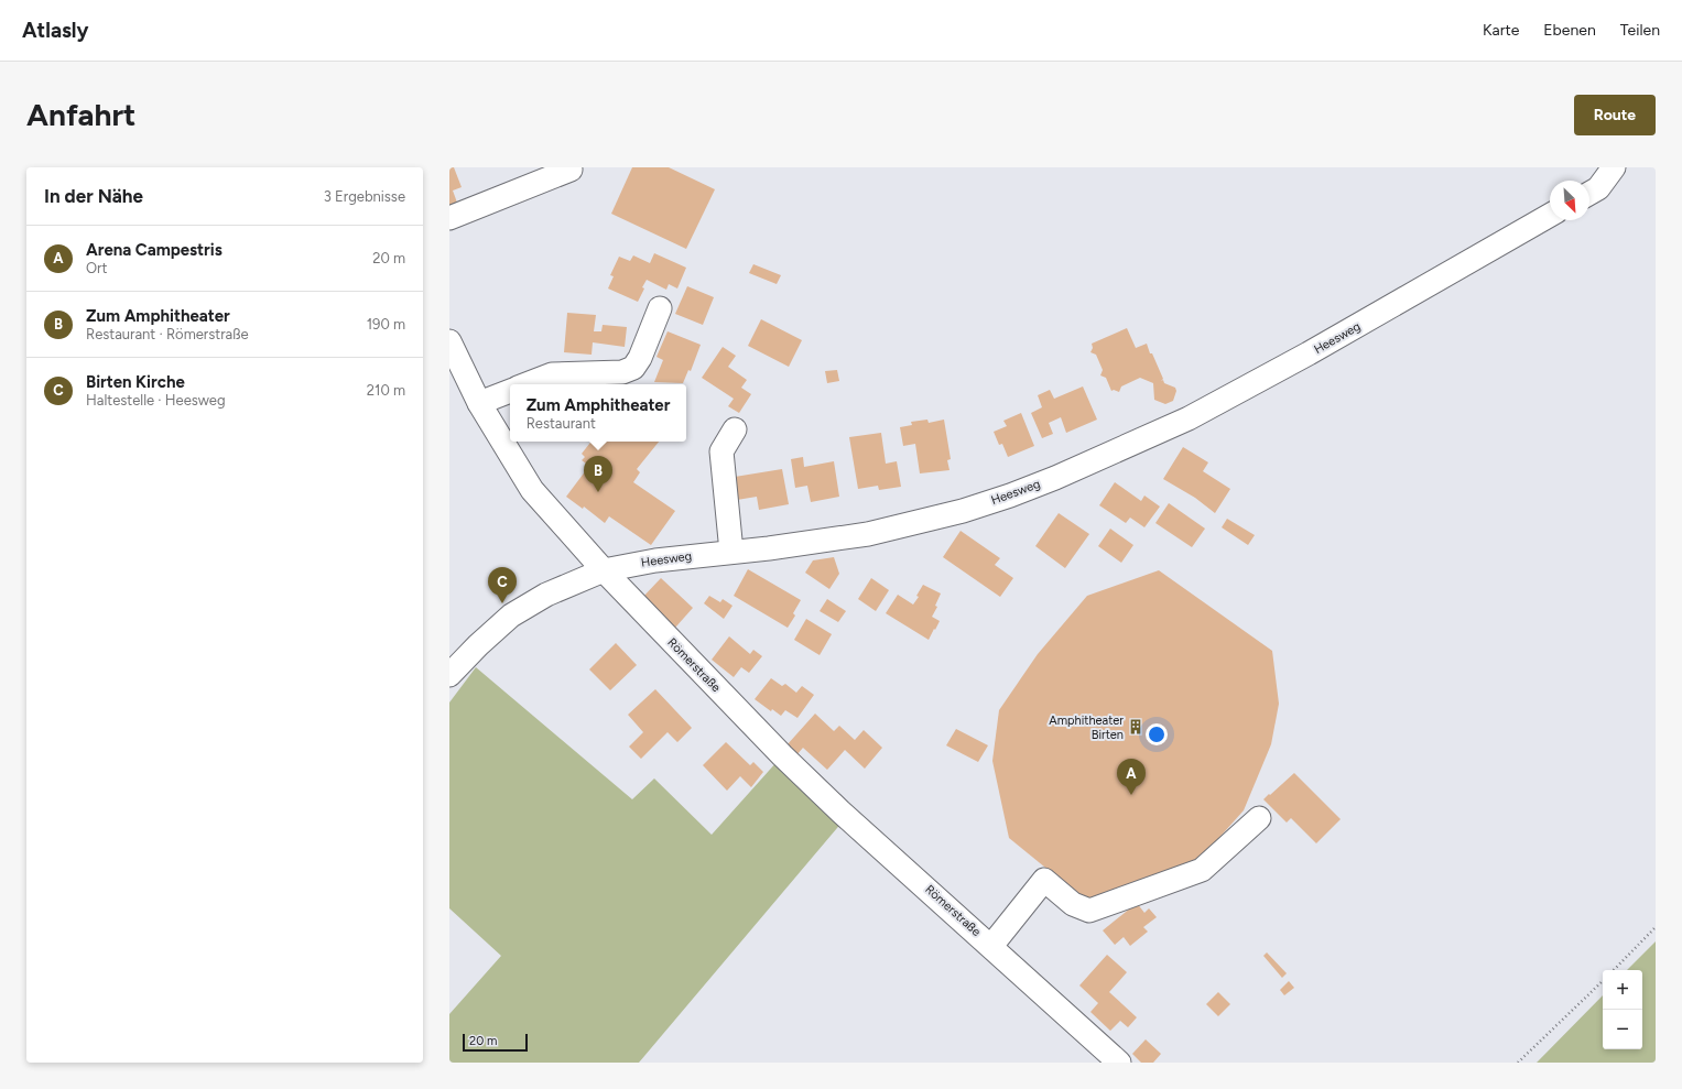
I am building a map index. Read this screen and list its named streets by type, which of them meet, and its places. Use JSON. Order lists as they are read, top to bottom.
{
  "streets": {
    "street": ["Heesweg", "Römerstraße"]
  },
  "crossings": [
    ["Heesweg", "Römerstraße"]
  ],
  "places": {
    "building": ["Amphitheater Birten"]
  },
  "scale_bar": "20 m",
  "north": "bottom right",
  "page": {
    "header": "Atlasly",
    "nav": ["Karte", "Ebenen", "Teilen"],
    "buttons": "Route",
    "title": "Anfahrt",
    "heading": ["In der Nähe", "3 Ergebnisse"],
    "list": [
      {
        "mark": "A",
        "name": "Arena Campestris",
        "note": "Ort",
        "value": "20 m"
      },
      {
        "mark": "B",
        "name": "Zum Amphitheater",
        "note": "Restaurant · Römerstraße",
        "value": "190 m"
      },
      {
        "mark": "C",
        "name": "Birten Kirche",
        "note": "Haltestelle · Heesweg",
        "value": "210 m"
      }
    ],
    "popup": ["Zum Amphitheater", "Restaurant"],
    "pins": ["B", "C", "A"],
    "map_buttons": ["+", "−"],
    "scale": "20 m"
  }
}
